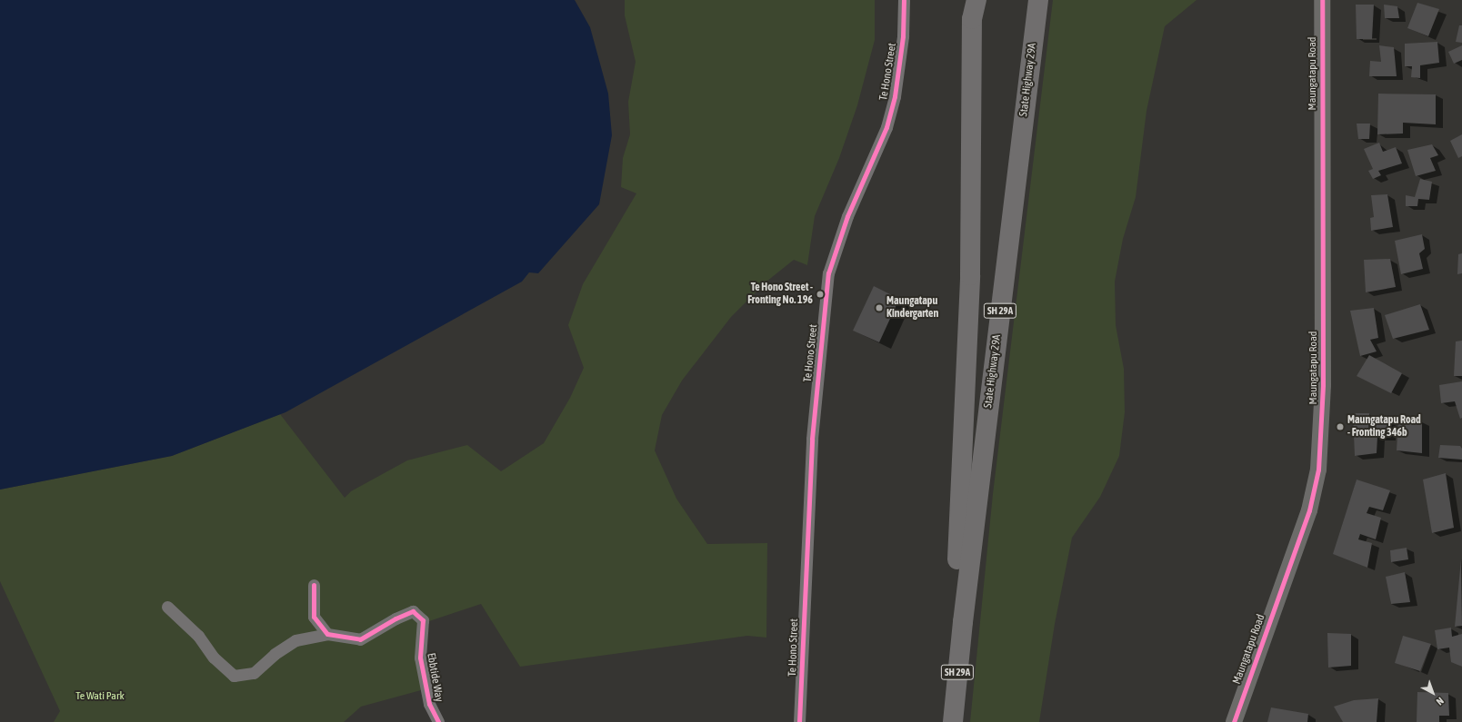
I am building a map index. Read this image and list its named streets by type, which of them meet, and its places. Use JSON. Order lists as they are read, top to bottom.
{
  "streets": {
    "highway": ["State Highway 29A", "SH 29A"],
    "street": ["Te Hono Street", "Maungatapu Road", "Ebbtide Way"]
  },
  "crossings": [
    ["State Highway 29A", "SH 29A"]
  ],
  "parks": ["Te Wati Park"],
  "places": ["Te Hono Street - Fronting No. 196", "Maungatapu Kindergarten", "Maungatapu Road - Fronting 346b"],
  "north": "bottom right"
}
